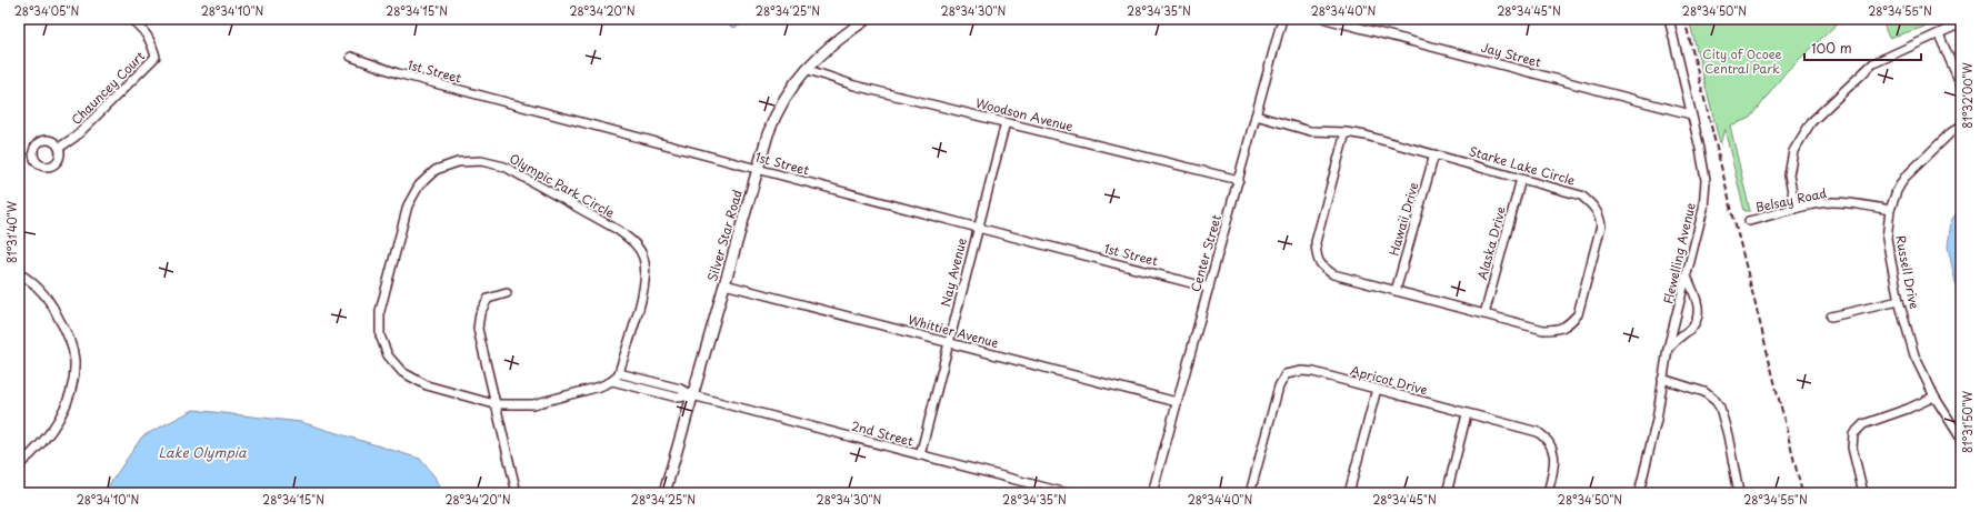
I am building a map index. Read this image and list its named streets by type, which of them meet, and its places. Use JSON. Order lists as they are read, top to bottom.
{
  "streets": {
    "main road": ["Silver Star Road"],
    "street": [
      "Jay Street",
      "1st Street",
      "Chauncey Court",
      "Woodson Avenue",
      "Starke Lake Circle",
      "Olympic Park Circle",
      "Belsay Road",
      "Hawaii Drive",
      "Alaska Drive",
      "Center Street",
      "Flewelling Avenue",
      "Nay Avenue",
      "Russell Drive",
      "Whittier Avenue",
      "Apricot Drive",
      "2nd Street"
    ]
  },
  "crossings": [
    ["Jay Street", "Flewelling Avenue"],
    ["1st Street", "Silver Star Road"],
    ["1st Street", "Center Street"],
    ["1st Street", "Nay Avenue"],
    ["Woodson Avenue", "Silver Star Road"],
    ["Woodson Avenue", "Center Street"],
    ["Woodson Avenue", "Nay Avenue"],
    ["Starke Lake Circle", "Hawaii Drive"],
    ["Starke Lake Circle", "Alaska Drive"],
    ["Starke Lake Circle", "Center Street"],
    ["Belsay Road", "Russell Drive"],
    ["Silver Star Road", "Whittier Avenue"],
    ["Silver Star Road", "2nd Street"],
    ["Center Street", "Whittier Avenue"],
    ["Nay Avenue", "Whittier Avenue"],
    ["Nay Avenue", "2nd Street"]
  ],
  "water": ["Lake Olympia"],
  "parks": ["City of Ocoee Central Park"],
  "scale_bar": "100 m",
  "coordinates": [
    "28°34'05\"N",
    "28°34'10\"N",
    "28°34'15\"N",
    "28°34'20\"N",
    "28°34'25\"N",
    "28°34'30\"N",
    "28°34'35\"N",
    "28°34'40\"N",
    "28°34'45\"N",
    "28°34'50\"N",
    "28°34'55\"N",
    "81°32'00\"W",
    "81°31'40\"W",
    "81°31'50\"W"
  ]
}
